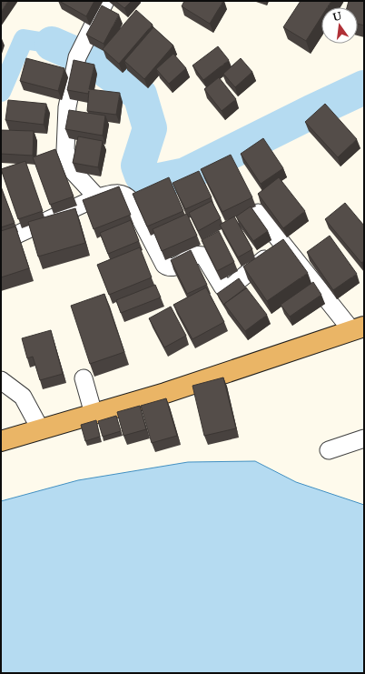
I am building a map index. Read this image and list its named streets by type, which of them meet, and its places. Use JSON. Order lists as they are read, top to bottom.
{
  "north": "top"
}
